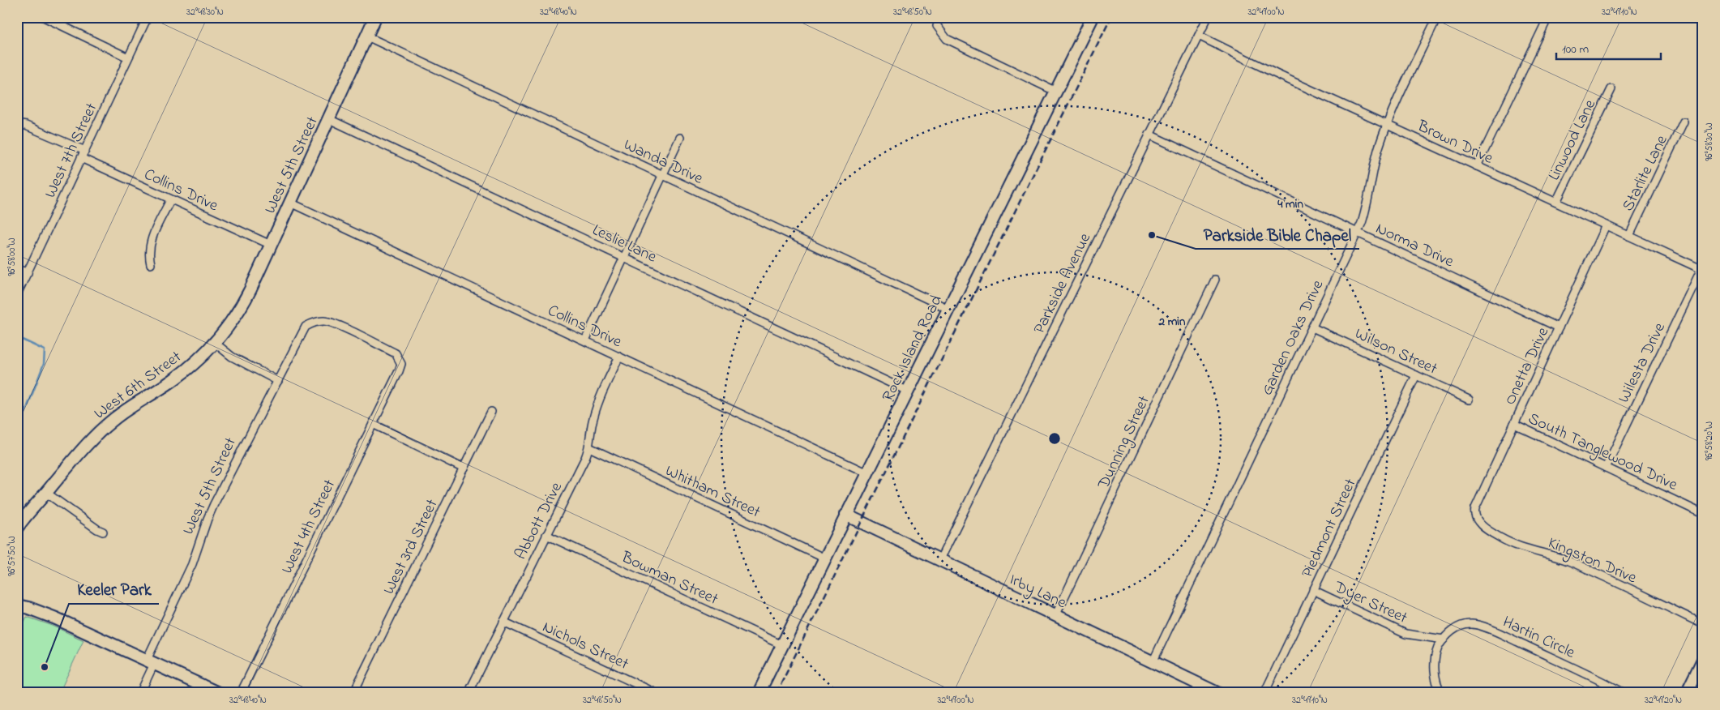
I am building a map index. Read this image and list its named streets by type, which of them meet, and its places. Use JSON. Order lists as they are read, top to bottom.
{
  "streets": {
    "street": [
      "Linwood Lane",
      "Brown Drive",
      "West 7th Street",
      "Wanda Drive",
      "West 5th Street",
      "Starlite Lane",
      "Collins Drive",
      "Leslie Lane",
      "Norma Drive",
      "Parkside Avenue",
      "Garden Oaks Drive",
      "Rock Island Road",
      "Wilson Street",
      "Wilesta Drive",
      "Onetta Drive",
      "West 6th Street",
      "Dunning Street",
      "South Tanglewood Drive",
      "Whitham Street",
      "Abbott Drive",
      "West 4th Street",
      "Piedmont Street",
      "West 3rd Street",
      "Kingston Drive",
      "Bowman Street",
      "Irby Lane",
      "Dyer Street",
      "Hartin Circle",
      "Nichols Street"
    ]
  },
  "crossings": [
    ["Linwood Lane", "Brown Drive"],
    ["Brown Drive", "Starlite Lane"],
    ["Brown Drive", "Parkside Avenue"],
    ["Brown Drive", "Garden Oaks Drive"],
    ["Brown Drive", "Wilesta Drive"],
    ["Brown Drive", "Onetta Drive"],
    ["West 7th Street", "Collins Drive"],
    ["Wanda Drive", "West 5th Street"],
    ["Wanda Drive", "Rock Island Road"],
    ["West 5th Street", "Collins Drive"],
    ["West 5th Street", "Leslie Lane"],
    ["West 5th Street", "West 6th Street"],
    ["West 5th Street", "West 4th Street"],
    ["Collins Drive", "Rock Island Road"],
    ["Collins Drive", "Abbott Drive"],
    ["Leslie Lane", "Rock Island Road"],
    ["Norma Drive", "Parkside Avenue"],
    ["Norma Drive", "Garden Oaks Drive"],
    ["Norma Drive", "Onetta Drive"],
    ["Parkside Avenue", "Irby Lane"],
    ["Garden Oaks Drive", "Wilson Street"],
    ["Garden Oaks Drive", "Irby Lane"],
    ["Rock Island Road", "Whitham Street"],
    ["Rock Island Road", "Bowman Street"],
    ["Rock Island Road", "Irby Lane"],
    ["Wilson Street", "Piedmont Street"],
    ["Wilesta Drive", "South Tanglewood Drive"],
    ["Onetta Drive", "South Tanglewood Drive"],
    ["Onetta Drive", "Kingston Drive"],
    ["Dunning Street", "Irby Lane"],
    ["Whitham Street", "Abbott Drive"],
    ["Abbott Drive", "Bowman Street"],
    ["Abbott Drive", "Nichols Street"],
    ["Piedmont Street", "Dyer Street"],
    ["Dyer Street", "Hartin Circle"]
  ],
  "places": ["Parkside Bible Chapel", "Keeler Park"],
  "scale_bar": "100 m",
  "coordinates": [
    "32°48'30\"N",
    "32°48'40\"N",
    "32°48'50\"N",
    "32°49'00\"N",
    "32°49'10\"N",
    "96°58'30\"W",
    "96°58'00\"W",
    "96°58'20\"W",
    "96°57'50\"W",
    "32°49'20\"N"
  ],
  "rings": ["4 min", "2 min"]
}
